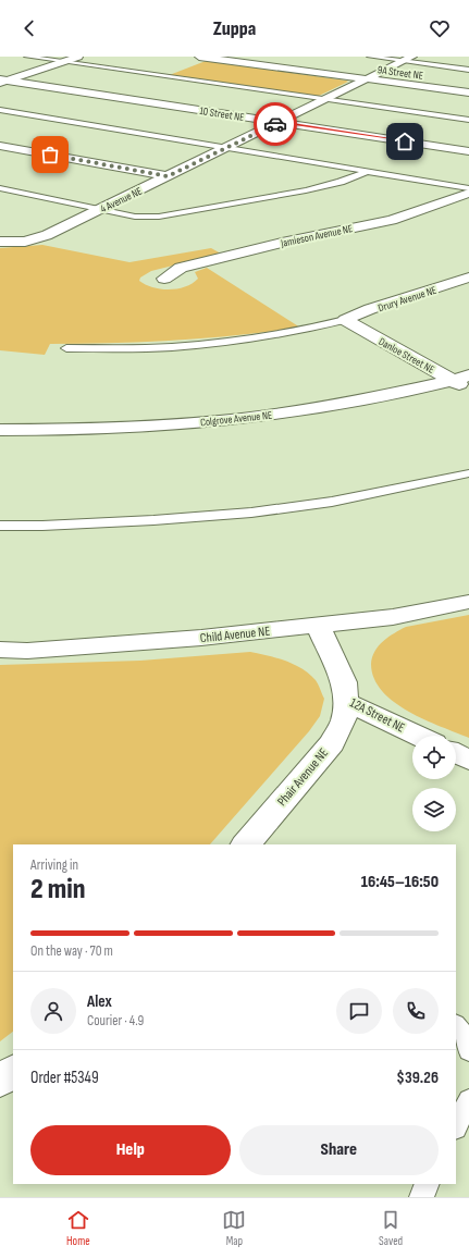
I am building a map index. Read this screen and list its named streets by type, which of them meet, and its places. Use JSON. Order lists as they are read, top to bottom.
{
  "streets": {
    "street": [
      "9A Street NE",
      "10 Street NE",
      "4 Avenue NE",
      "Jamieson Avenue NE",
      "Drury Avenue NE",
      "Danloe Street NE",
      "Colgrove Avenue NE",
      "Child Avenue NE",
      "12A Street NE",
      "Phair Avenue NE"
    ]
  },
  "crossings": [
    ["9A Street NE", "4 Avenue NE"],
    ["10 Street NE", "4 Avenue NE"],
    ["Drury Avenue NE", "Danloe Street NE"],
    ["Danloe Street NE", "Colgrove Avenue NE"],
    ["Child Avenue NE", "12A Street NE"],
    ["12A Street NE", "Phair Avenue NE"]
  ],
  "page": {
    "header": "Zuppa",
    "heading": ["2 min", "Arriving in", "16:45–16:50"],
    "panel": [
      "Alex",
      "Courier · 4.9",
      "Order #5349",
      "$39.26"
    ],
    "bar": "On the way · 70 m",
    "buttons": ["Help", "Share"],
    "tabs": ["Home", "Map", "Saved"]
  }
}
